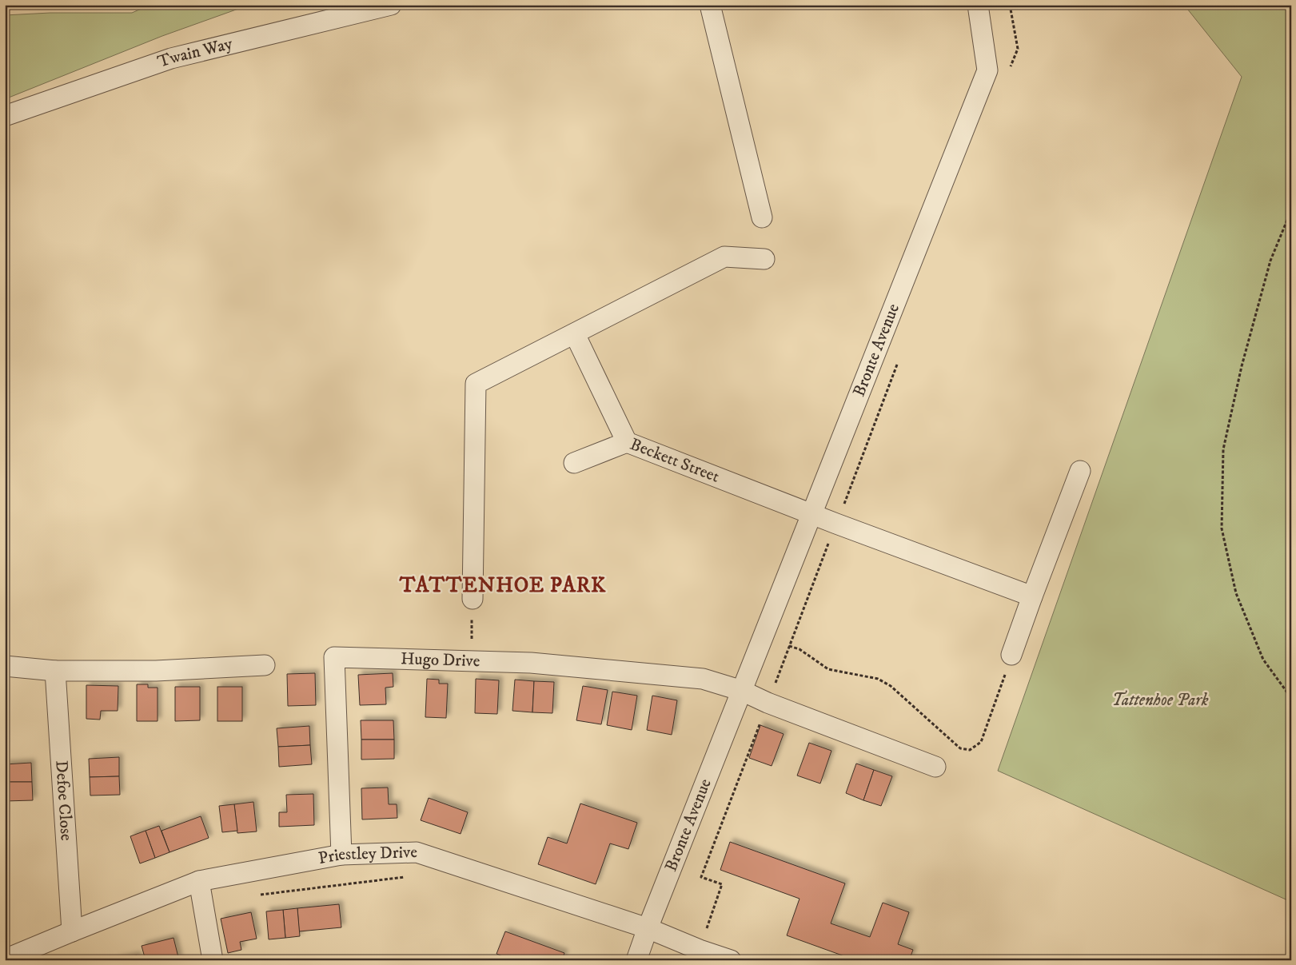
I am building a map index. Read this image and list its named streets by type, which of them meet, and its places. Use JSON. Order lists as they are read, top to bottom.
{
  "streets": {
    "street": [
      "Twain Way",
      "Bronte Avenue",
      "Beckett Street",
      "Hugo Drive",
      "Defoe Close",
      "Priestley Drive"
    ]
  },
  "crossings": [
    ["Bronte Avenue", "Beckett Street"],
    ["Bronte Avenue", "Hugo Drive"],
    ["Bronte Avenue", "Priestley Drive"],
    ["Hugo Drive", "Priestley Drive"],
    ["Defoe Close", "Priestley Drive"]
  ],
  "districts": ["TATTENHOE PARK"],
  "parks": ["Tattenhoe Park"]
}
